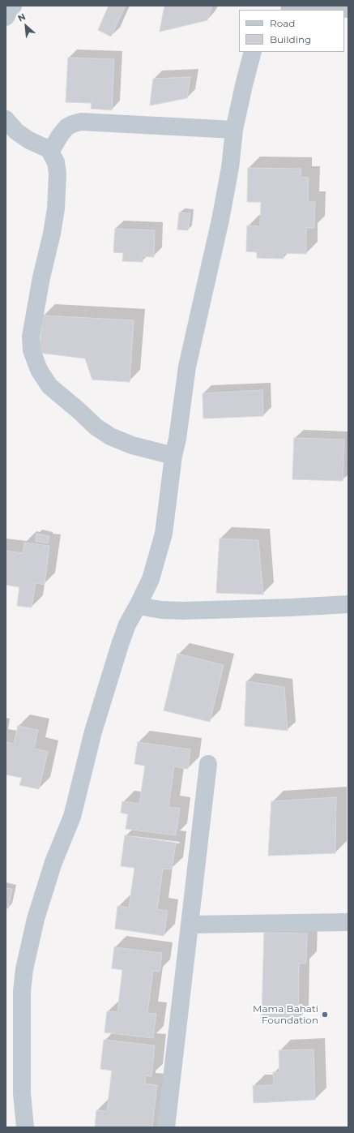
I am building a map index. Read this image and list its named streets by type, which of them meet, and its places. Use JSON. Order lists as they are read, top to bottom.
{
  "places": ["Mama Bahati Foundation"],
  "legend": ["Road", "Building"],
  "north": "top left"
}
